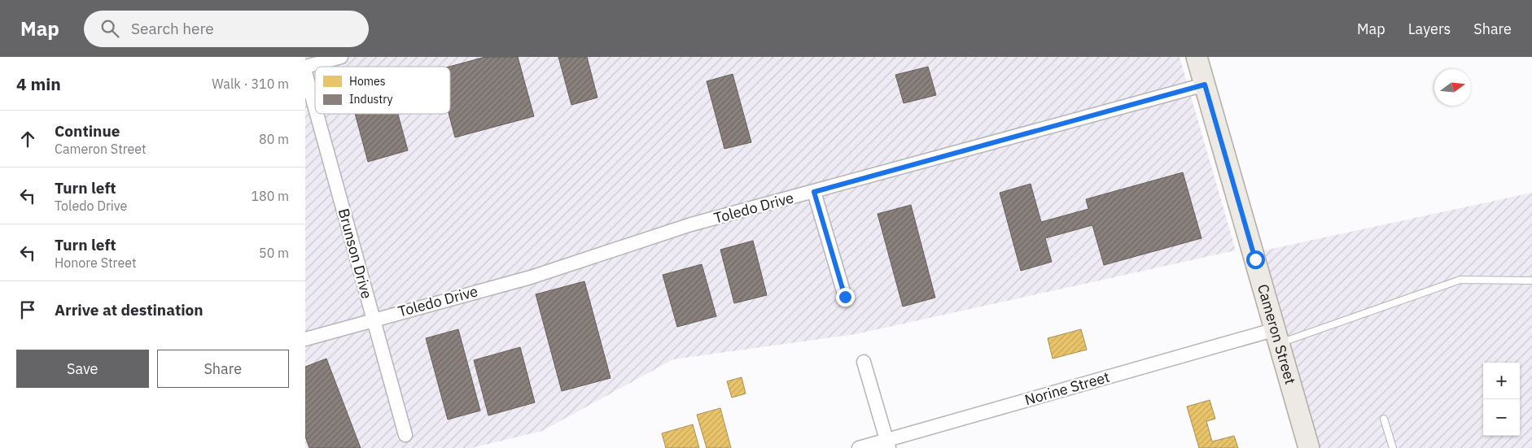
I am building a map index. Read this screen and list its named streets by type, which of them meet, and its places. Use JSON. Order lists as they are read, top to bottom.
{
  "streets": {
    "main road": ["Cameron Street"],
    "street": ["Toledo Drive", "Brunson Drive", "Norine Street"]
  },
  "crossings": [
    ["Toledo Drive", "Brunson Drive"],
    ["Toledo Drive", "Cameron Street"],
    ["Cameron Street", "Norine Street"]
  ],
  "legend": ["Homes", "Industry"],
  "north": "right",
  "page": {
    "header": "Map",
    "search": "Search here",
    "nav": ["Map", "Layers", "Share"],
    "heading": ["4 min", "Walk · 310 m"],
    "list": [
      ["Continue", "Cameron Street", "80 m"],
      ["Turn left", "Toledo Drive", "180 m"],
      ["Turn left", "Honore Street", "50 m"],
      "Arrive at destination"
    ],
    "buttons": ["Save", "Share"],
    "map_buttons": ["+", "−"]
  }
}
